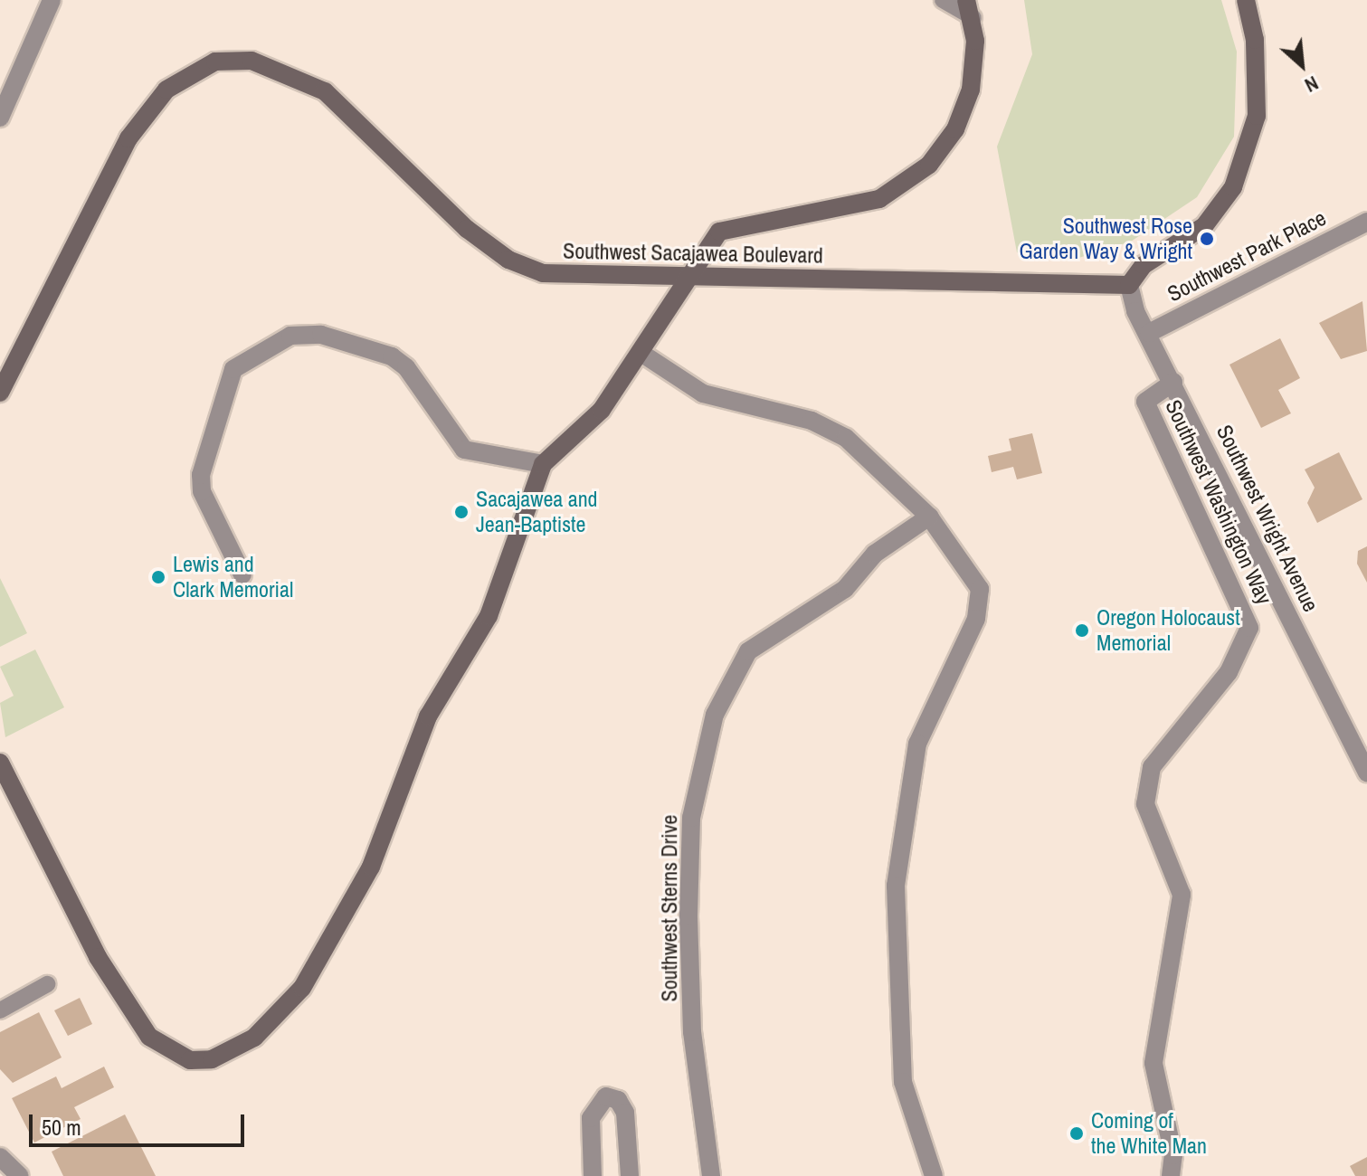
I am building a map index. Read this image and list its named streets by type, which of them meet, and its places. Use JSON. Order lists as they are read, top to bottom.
{
  "streets": {
    "street": [
      "Southwest Sacajawea Boulevard",
      "Southwest Park Place",
      "Southwest Washington Way",
      "Southwest Wright Avenue",
      "Southwest Sterns Drive"
    ]
  },
  "crossings": [
    ["Southwest Sacajawea Boulevard", "Southwest Wright Avenue"],
    ["Southwest Park Place", "Southwest Wright Avenue"],
    ["Southwest Washington Way", "Southwest Wright Avenue"]
  ],
  "places": [
    "Southwest Rose Garden Way & Wright",
    "Sacajawea and Jean-Baptiste",
    "Lewis and Clark Memorial",
    "Oregon Holocaust Memorial",
    "Coming of the White Man"
  ],
  "scale_bar": "50 m",
  "north": "bottom right"
}
